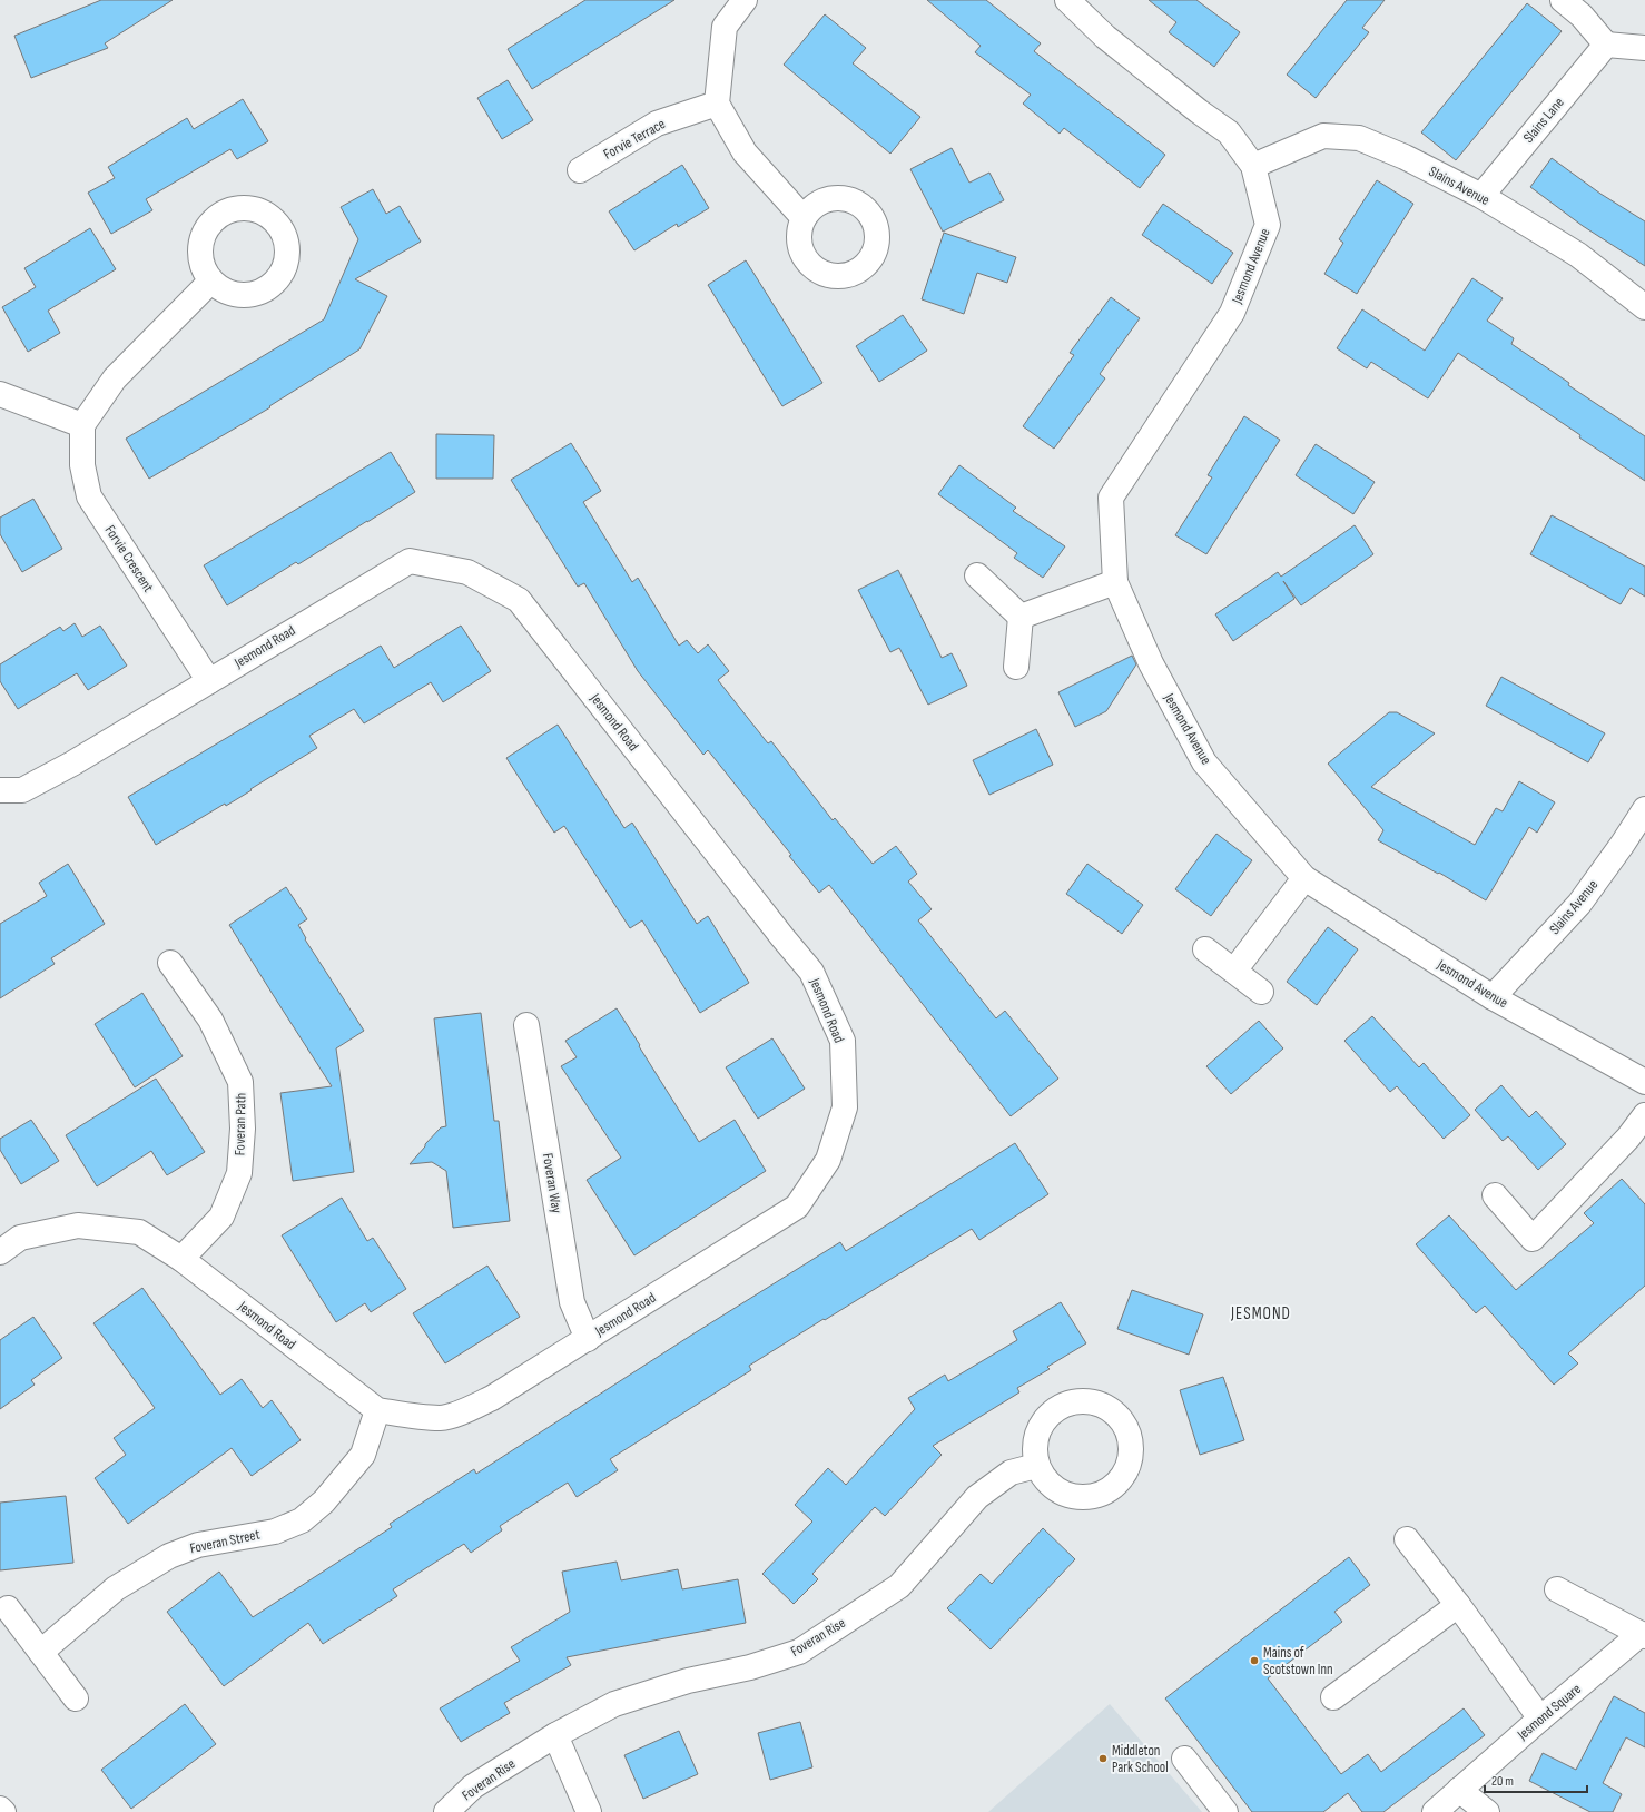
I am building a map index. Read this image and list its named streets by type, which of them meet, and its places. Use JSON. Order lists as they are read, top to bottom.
{
  "streets": {
    "street": [
      "Slains Lane",
      "Forvie Terrace",
      "Slains Avenue",
      "Jesmond Avenue",
      "Forvie Crescent",
      "Jesmond Road",
      "Foveran Path",
      "Foveran Way",
      "Foveran Street",
      "Foveran Rise",
      "Jesmond Square"
    ]
  },
  "crossings": [
    ["Slains Lane", "Slains Avenue"],
    ["Slains Avenue", "Jesmond Avenue"],
    ["Forvie Crescent", "Jesmond Road"],
    ["Jesmond Road", "Foveran Path"],
    ["Jesmond Road", "Foveran Way"],
    ["Jesmond Road", "Foveran Street"]
  ],
  "districts": ["JESMOND"],
  "places": ["Mains of Scotstown Inn", "Middleton Park School"],
  "scale_bar": "20 m"
}
